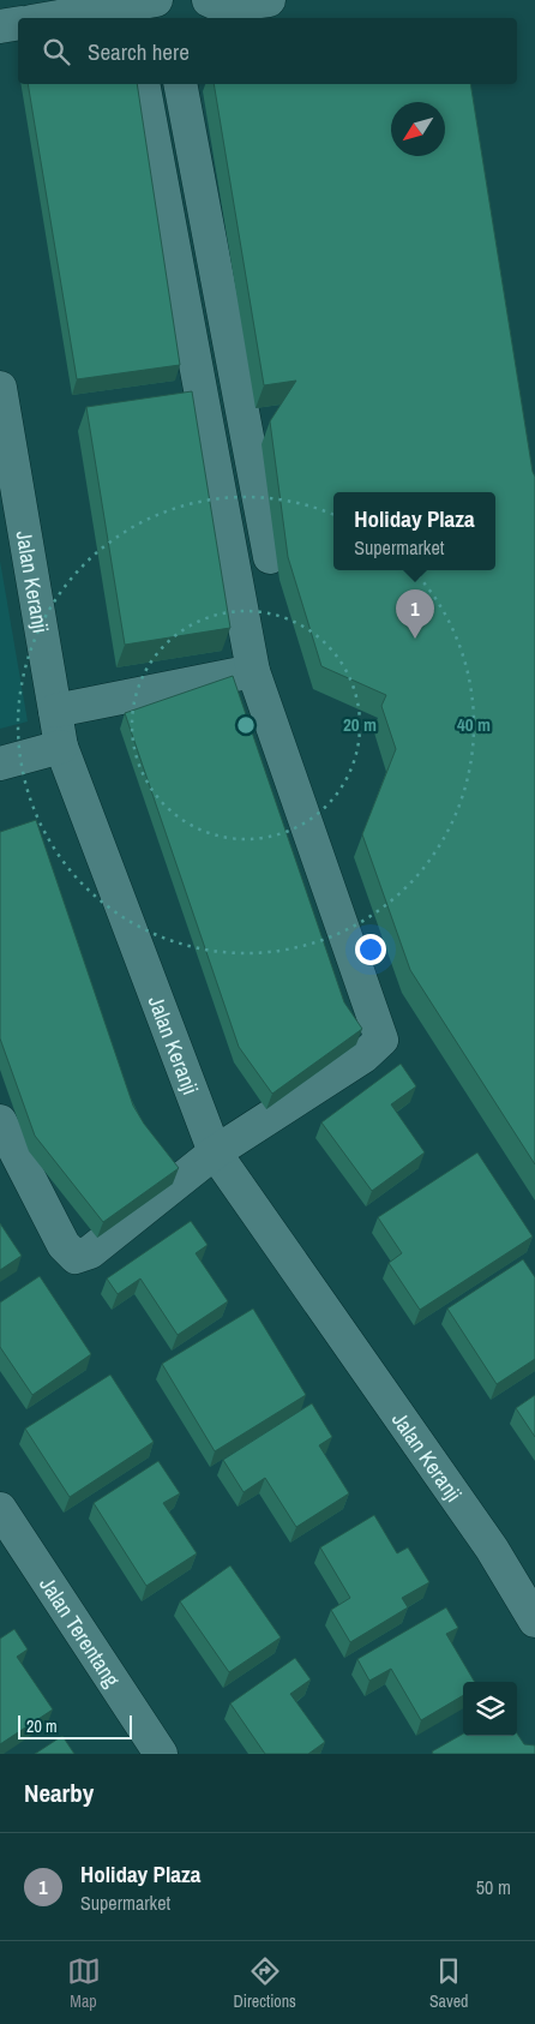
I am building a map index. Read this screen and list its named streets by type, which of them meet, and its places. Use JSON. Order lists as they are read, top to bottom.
{
  "streets": {
    "street": ["Jalan Keranji", "Jalan Terentang"]
  },
  "scale_bar": "20 m",
  "north": "bottom left",
  "page": {
    "search": "Search here",
    "popup": ["Holiday Plaza", "Supermarket"],
    "pins": "1",
    "scale": "20 m",
    "heading": "Nearby",
    "list": [
      {
        "mark": "1",
        "name": "Holiday Plaza",
        "note": "Supermarket",
        "value": "50 m"
      }
    ],
    "nav": ["Map", "Directions", "Saved"]
  },
  "rings": ["20 m", "40 m"]
}
